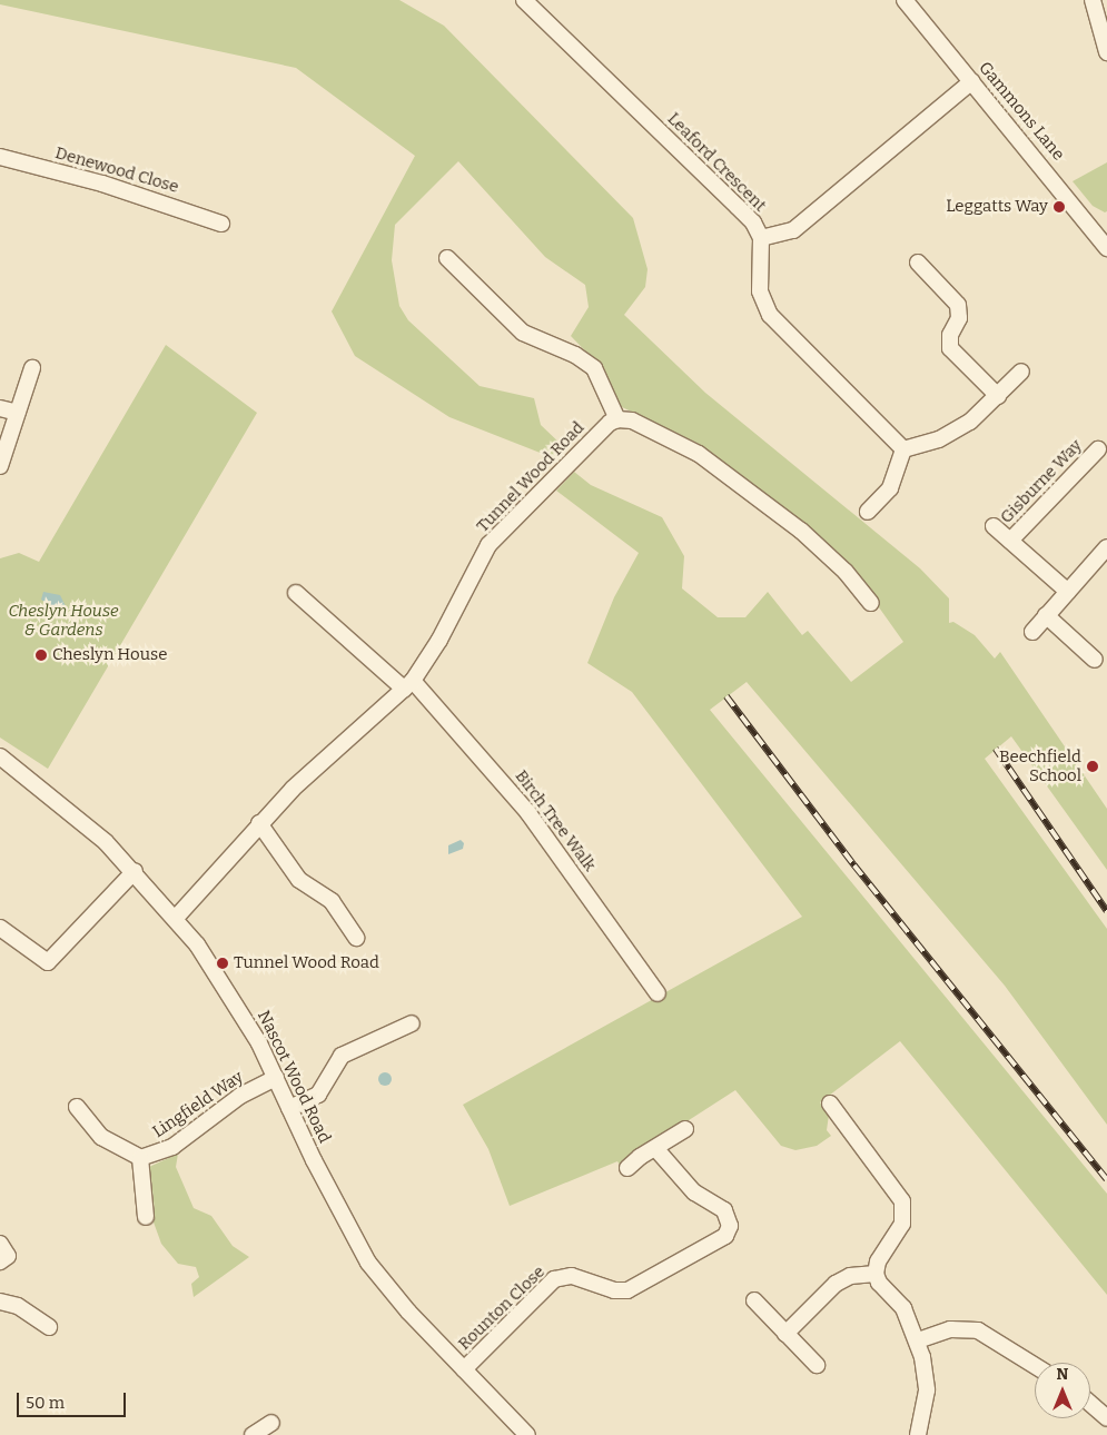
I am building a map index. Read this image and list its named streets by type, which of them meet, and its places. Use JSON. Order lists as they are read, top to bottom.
{
  "streets": {
    "street": [
      "Gammons Lane",
      "Leaford Crescent",
      "Denewood Close",
      "Tunnel Wood Road",
      "Gisburne Way",
      "Birch Tree Walk",
      "Nascot Wood Road",
      "Lingfield Way",
      "Rounton Close"
    ]
  },
  "crossings": [
    ["Gammons Lane", "Leaford Crescent"],
    ["Tunnel Wood Road", "Birch Tree Walk"],
    ["Tunnel Wood Road", "Nascot Wood Road"],
    ["Nascot Wood Road", "Lingfield Way"],
    ["Nascot Wood Road", "Rounton Close"]
  ],
  "parks": ["Cheslyn House & Gardens"],
  "places": [
    "Leggatts Way",
    "Cheslyn House",
    "Beechfield School",
    "Tunnel Wood Road"
  ],
  "scale_bar": "50 m",
  "north": "top"
}
